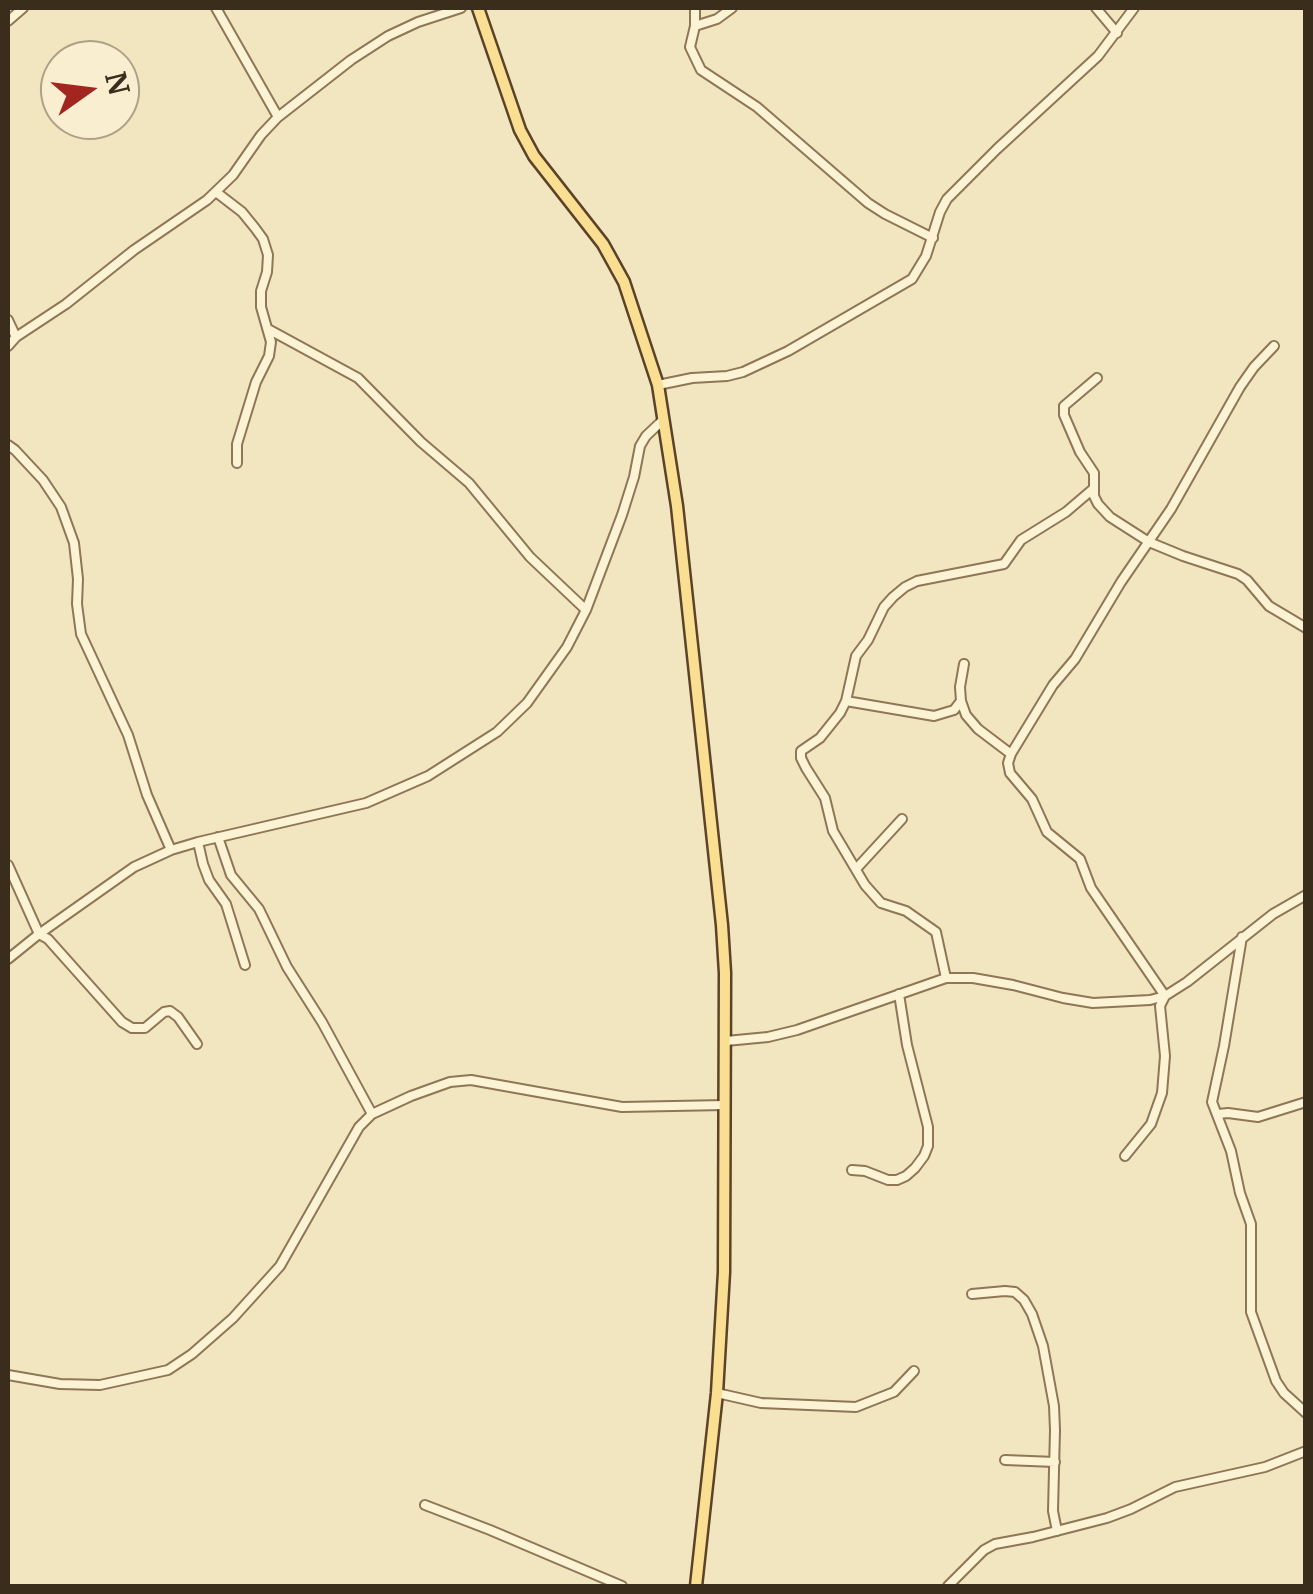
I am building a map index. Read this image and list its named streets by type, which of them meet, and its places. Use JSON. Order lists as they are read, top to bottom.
{
  "north": "right"
}
